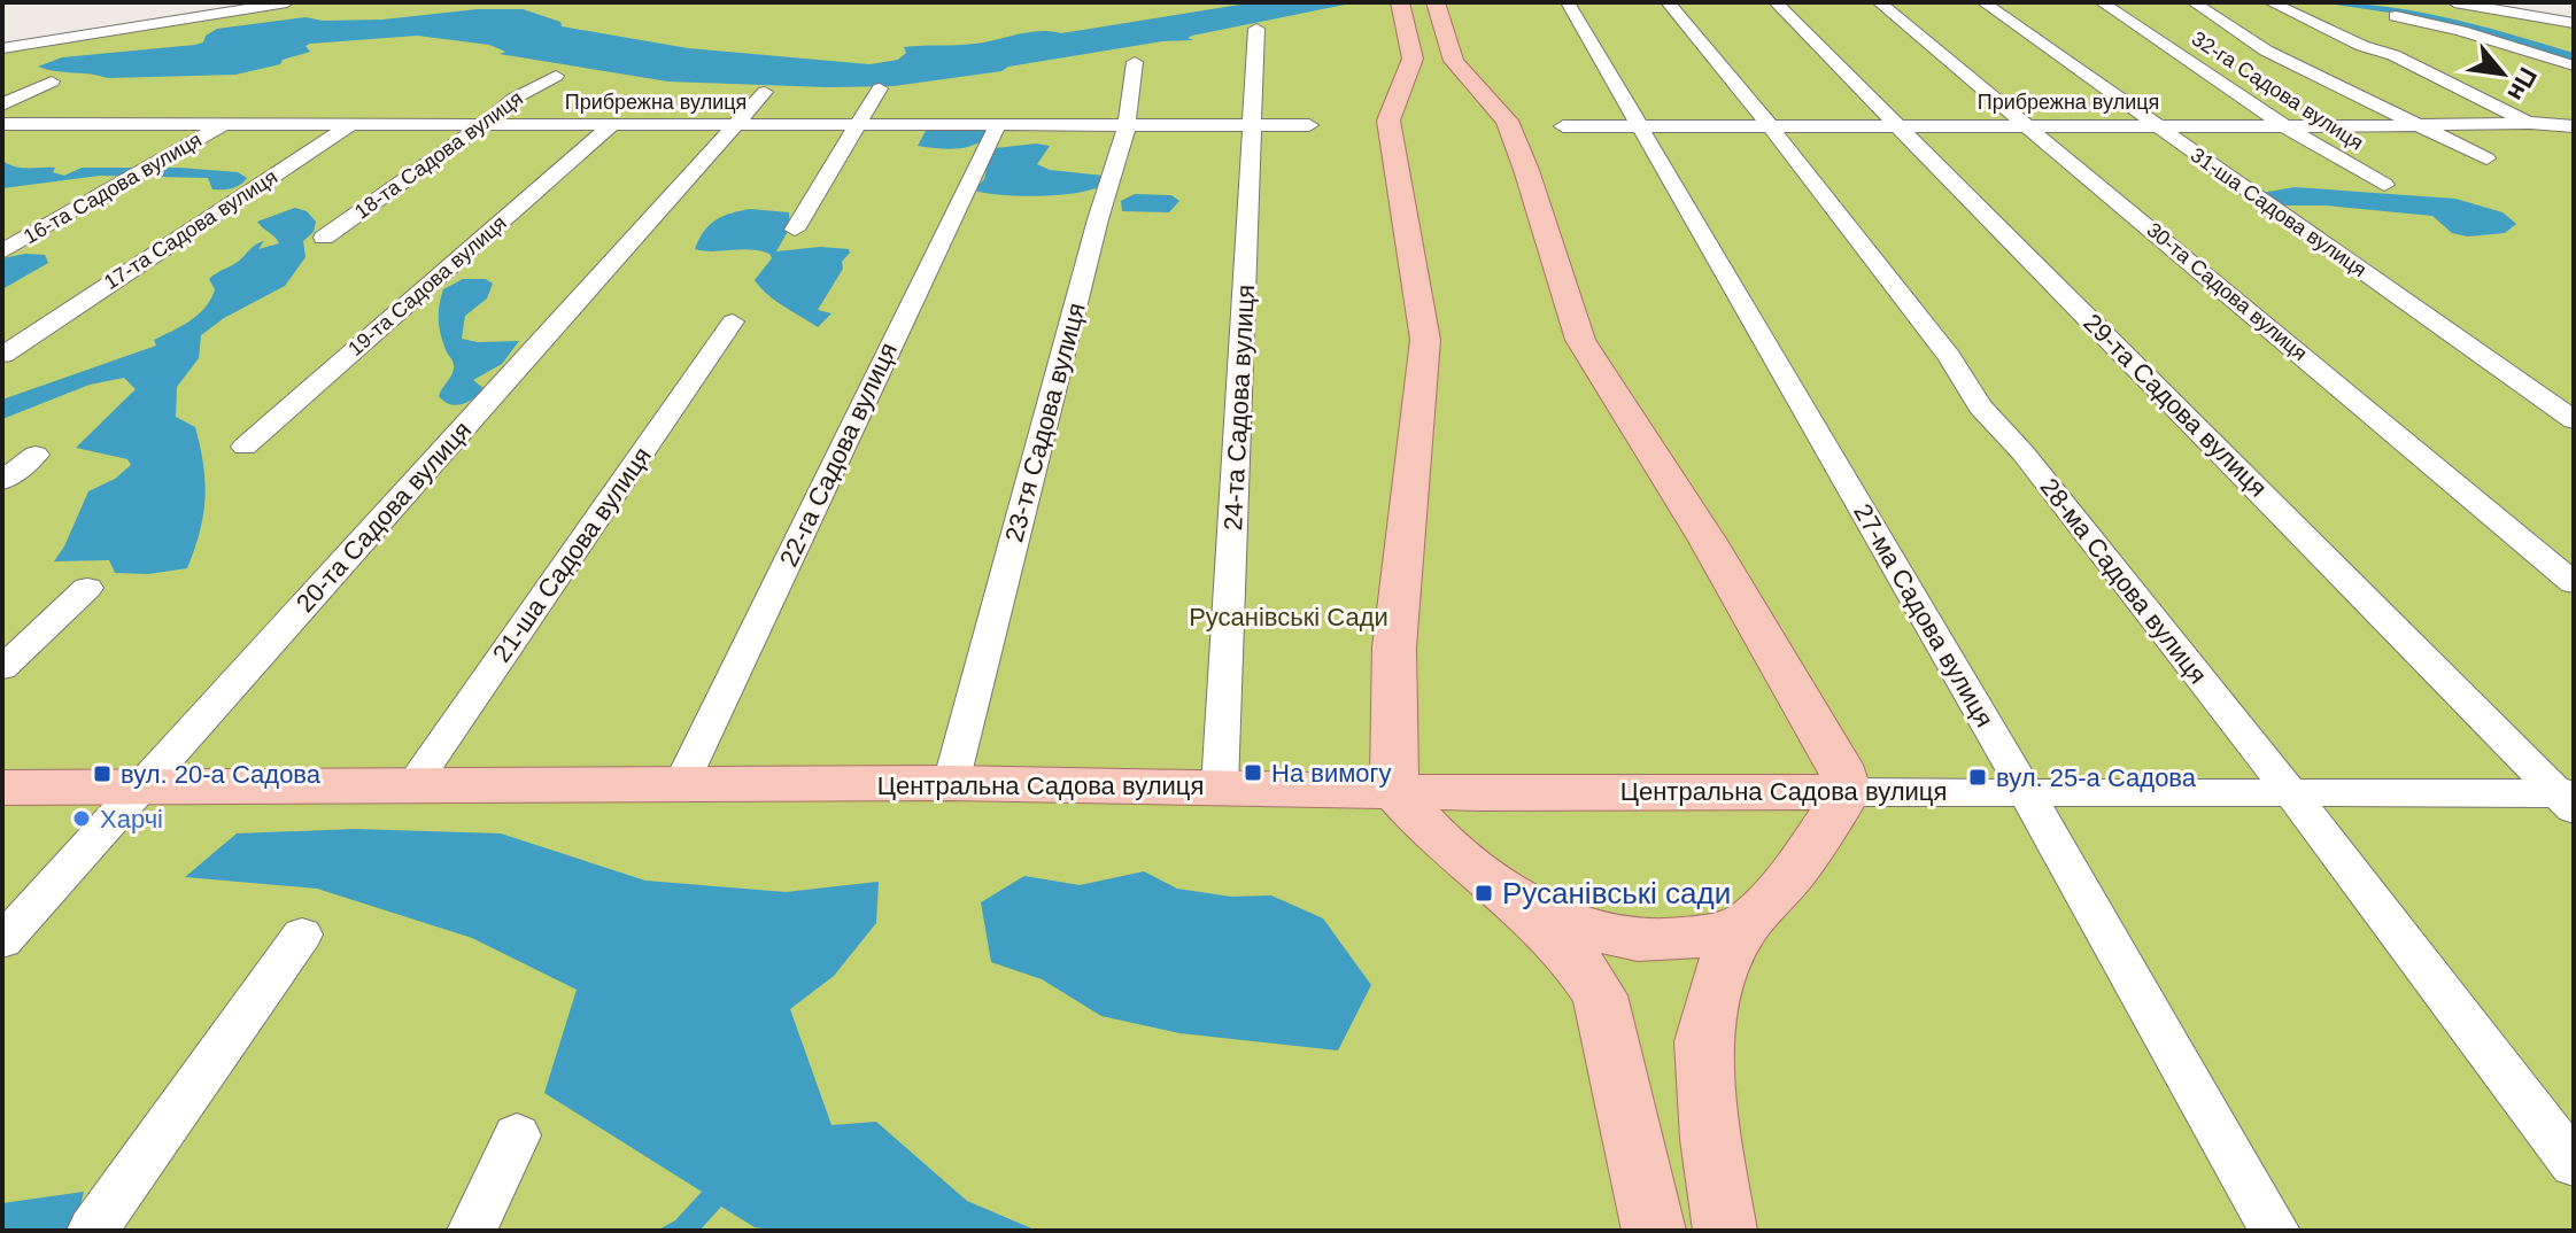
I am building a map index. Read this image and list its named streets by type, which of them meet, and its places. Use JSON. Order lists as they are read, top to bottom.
{
  "streets": {
    "main road": ["Центральна Садова вулиця"],
    "street": [
      "32-га Садова вулиця",
      "Прибрежна вулиця",
      "18-та Садова вулиця",
      "16-та Садова вулиця",
      "31-ша Садова вулиця",
      "17-та Садова вулиця",
      "19-та Садова вулиця",
      "30-та Садова вулиця",
      "29-та Садова вулиця",
      "24-та Садова вулиця",
      "23-тя Садова вулиця",
      "22-га Садова вулиця",
      "20-та Садова вулиця",
      "21-ша Садова вулиця",
      "28-ма Садова вулиця",
      "27-ма Садова вулиця"
    ]
  },
  "crossings": [
    ["32-га Садова вулиця", "Прибрежна вулиця"],
    ["Прибрежна вулиця", "18-та Садова вулиця"],
    ["Прибрежна вулиця", "16-та Садова вулиця"],
    ["Прибрежна вулиця", "31-ша Садова вулиця"],
    ["Прибрежна вулиця", "17-та Садова вулиця"],
    ["Прибрежна вулиця", "19-та Садова вулиця"],
    ["Прибрежна вулиця", "30-та Садова вулиця"],
    ["Прибрежна вулиця", "29-та Садова вулиця"],
    ["Прибрежна вулиця", "24-та Садова вулиця"],
    ["Прибрежна вулиця", "23-тя Садова вулиця"],
    ["Прибрежна вулиця", "22-га Садова вулиця"],
    ["Прибрежна вулиця", "20-та Садова вулиця"],
    ["Прибрежна вулиця", "28-ма Садова вулиця"],
    ["Прибрежна вулиця", "27-ма Садова вулиця"],
    ["29-та Садова вулиця", "Центральна Садова вулиця"],
    ["24-та Садова вулиця", "Центральна Садова вулиця"],
    ["23-тя Садова вулиця", "Центральна Садова вулиця"],
    ["22-га Садова вулиця", "Центральна Садова вулиця"],
    ["20-та Садова вулиця", "Центральна Садова вулиця"],
    ["21-ша Садова вулиця", "Центральна Садова вулиця"],
    ["28-ма Садова вулиця", "Центральна Садова вулиця"],
    ["27-ма Садова вулиця", "Центральна Садова вулиця"]
  ],
  "parks": ["Русанівські Сади"],
  "places": {
    "transit": [
      "На вимогу",
      "вул. 20-а Садова",
      "вул. 25-а Садова",
      "Русанівські сади"
    ],
    "other": ["Харчі"]
  },
  "north": "bottom right"
}
